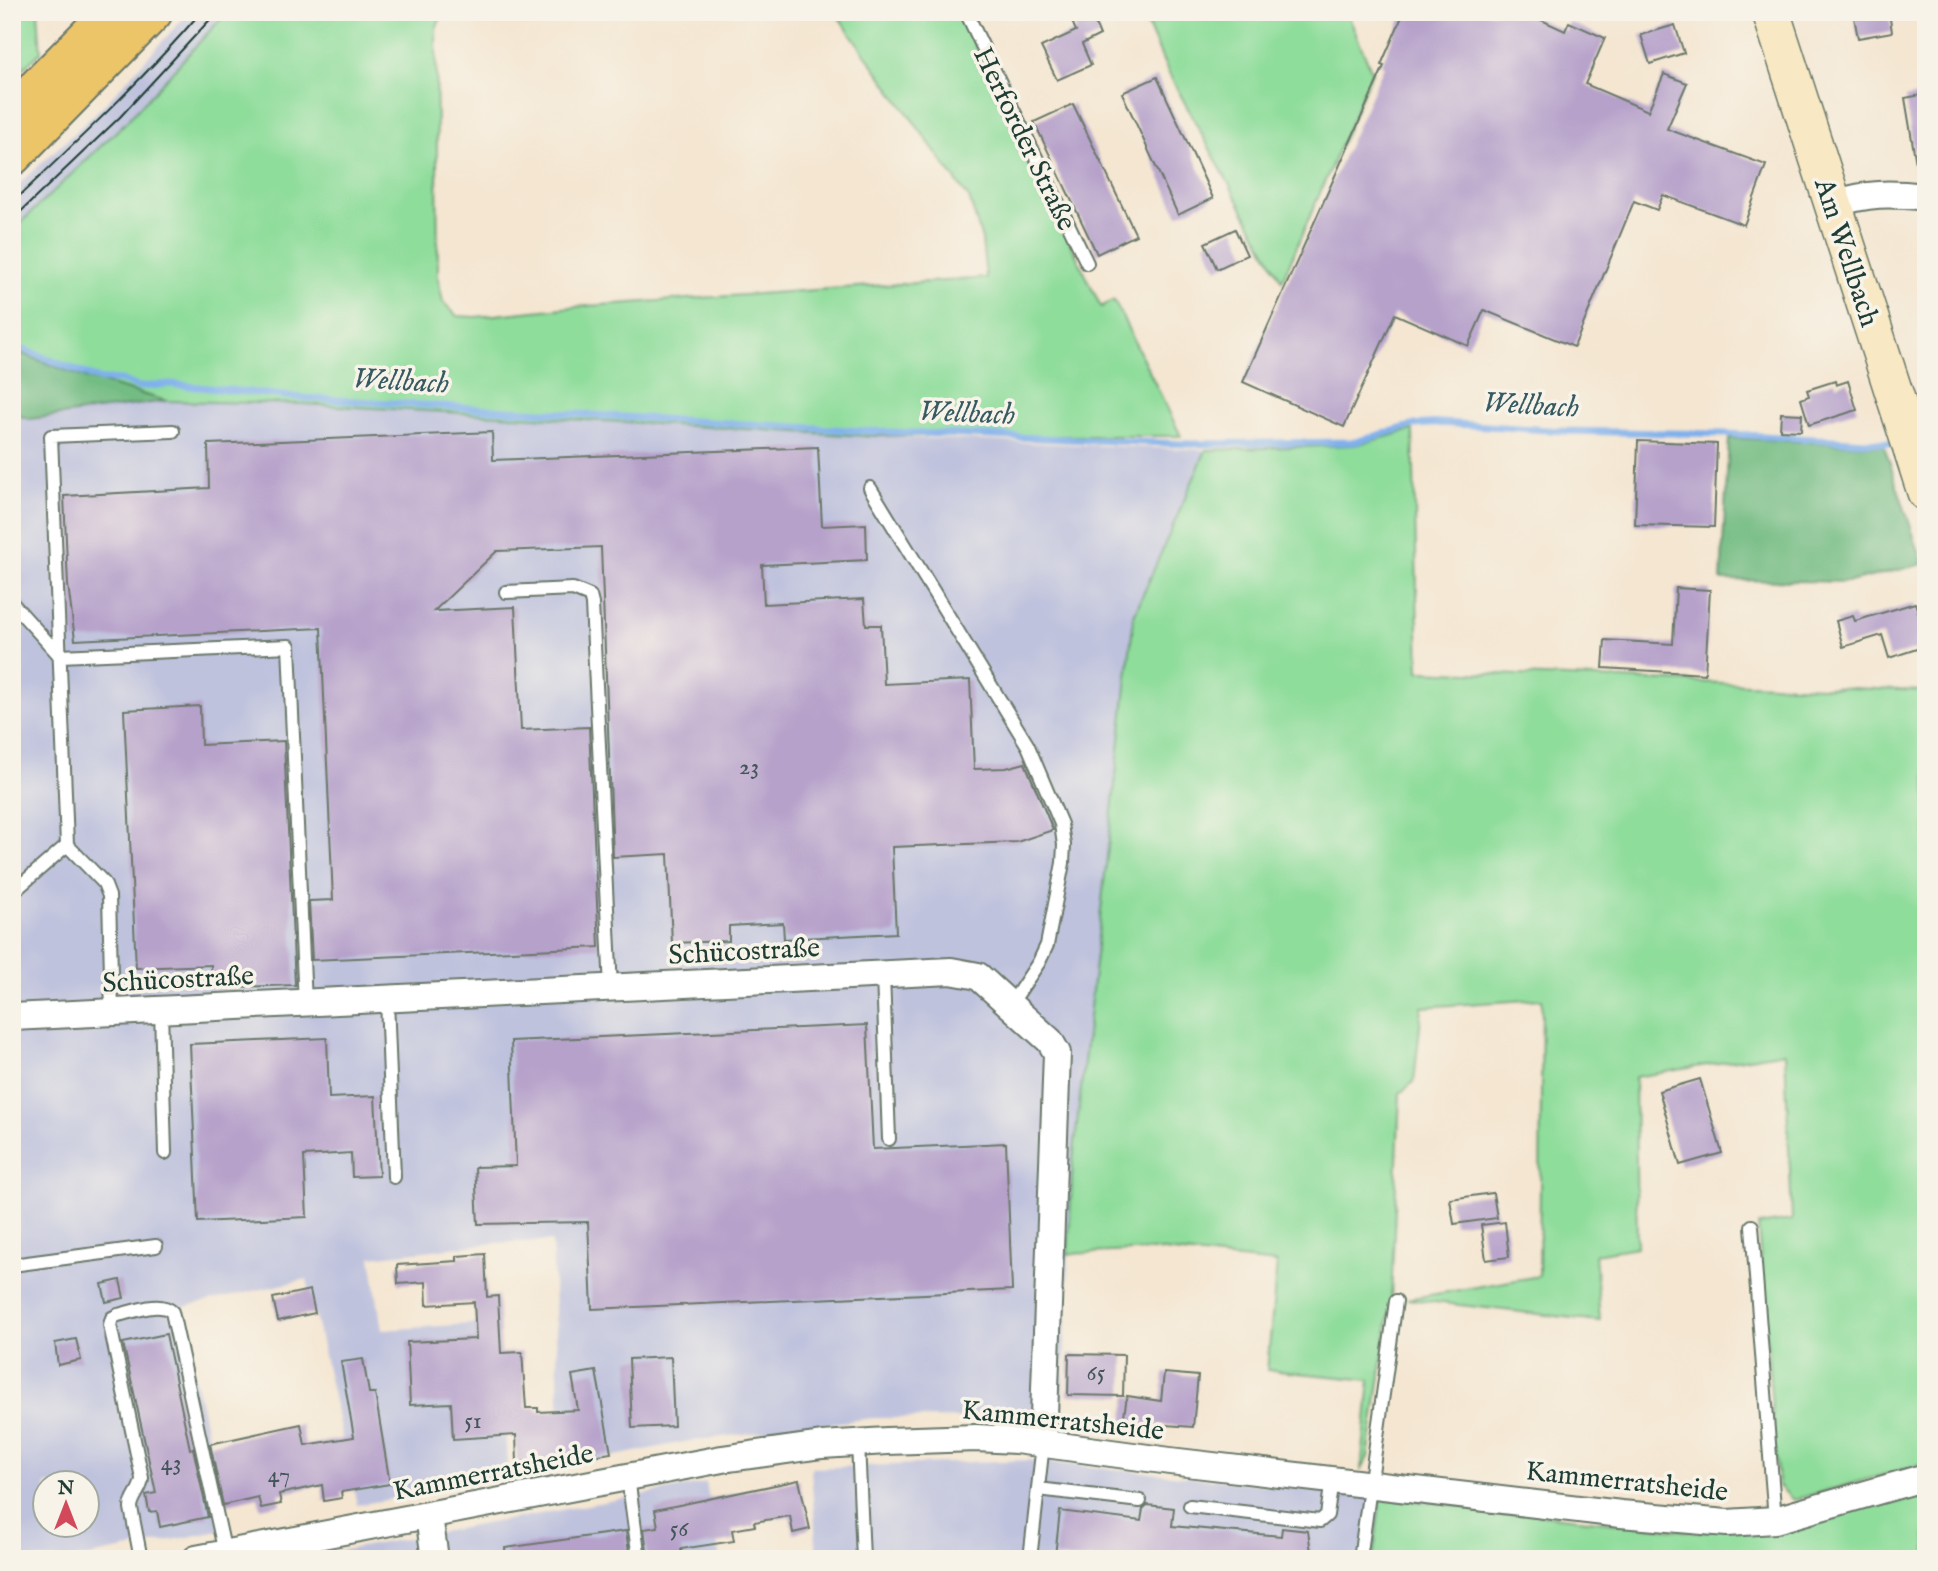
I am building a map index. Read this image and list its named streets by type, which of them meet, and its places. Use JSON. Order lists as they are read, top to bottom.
{
  "streets": {
    "main road": ["Am Wellbach"],
    "street": ["Schücostraße", "Kammerratsheide"],
    "lane": ["Herforder Straße"]
  },
  "crossings": [
    ["Schücostraße", "Kammerratsheide"]
  ],
  "water": ["Wellbach"],
  "house_numbers": [
    "23",
    "65",
    "51",
    "43",
    "47",
    "56"
  ],
  "north": "top"
}
